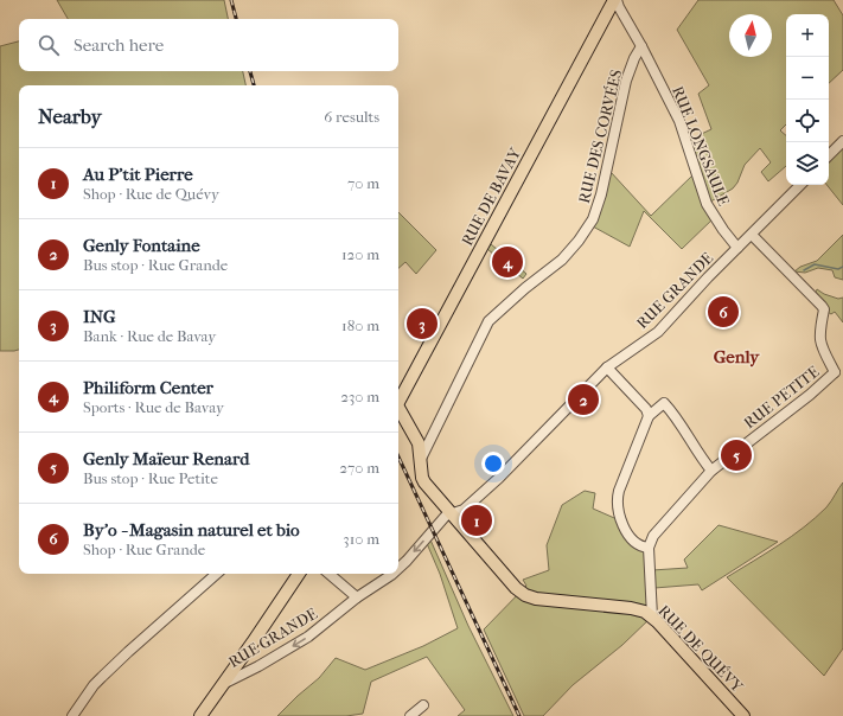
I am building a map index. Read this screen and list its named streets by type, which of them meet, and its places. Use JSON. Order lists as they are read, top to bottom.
{
  "streets": {
    "main road": ["RUE DE BAVAY", "RUE DE QUÉVY"],
    "street": [
      "RUE DES CORVÉES",
      "RUE LONGSAULE",
      "RUE GRANDE",
      "RUE PETITE"
    ]
  },
  "crossings": [
    ["RUE DES CORVÉES", "RUE LONGSAULE"],
    ["RUE DES CORVÉES", "RUE DE QUÉVY"],
    ["RUE LONGSAULE", "RUE DE BAVAY"],
    ["RUE LONGSAULE", "RUE GRANDE"],
    ["RUE GRANDE", "RUE DE QUÉVY"]
  ],
  "one_way": ["RUE GRANDE"],
  "districts": ["Genly"],
  "north": "top",
  "page": {
    "map_buttons": ["+", "−"],
    "search": "Search here",
    "heading": ["Nearby", "6 results"],
    "list": [
      {
        "mark": "1",
        "name": "Au P'tit Pierre",
        "note": "Shop · Rue de Quévy",
        "value": "70 m"
      },
      {
        "mark": "2",
        "name": "Genly Fontaine",
        "note": "Bus stop · Rue Grande",
        "value": "120 m"
      },
      {
        "mark": "3",
        "name": "ING",
        "note": "Bank · Rue de Bavay",
        "value": "180 m"
      },
      {
        "mark": "4",
        "name": "Philiform Center",
        "note": "Sports · Rue de Bavay",
        "value": "230 m"
      },
      {
        "mark": "5",
        "name": "Genly Maïeur Renard",
        "note": "Bus stop · Rue Petite",
        "value": "270 m"
      },
      {
        "mark": "6",
        "name": "By'o - Magasin naturel et bio",
        "note": "Shop · Rue Grande",
        "value": "310 m"
      }
    ],
    "pins": [
      "4",
      "6",
      "3",
      "2",
      "5",
      "1"
    ]
  }
}
